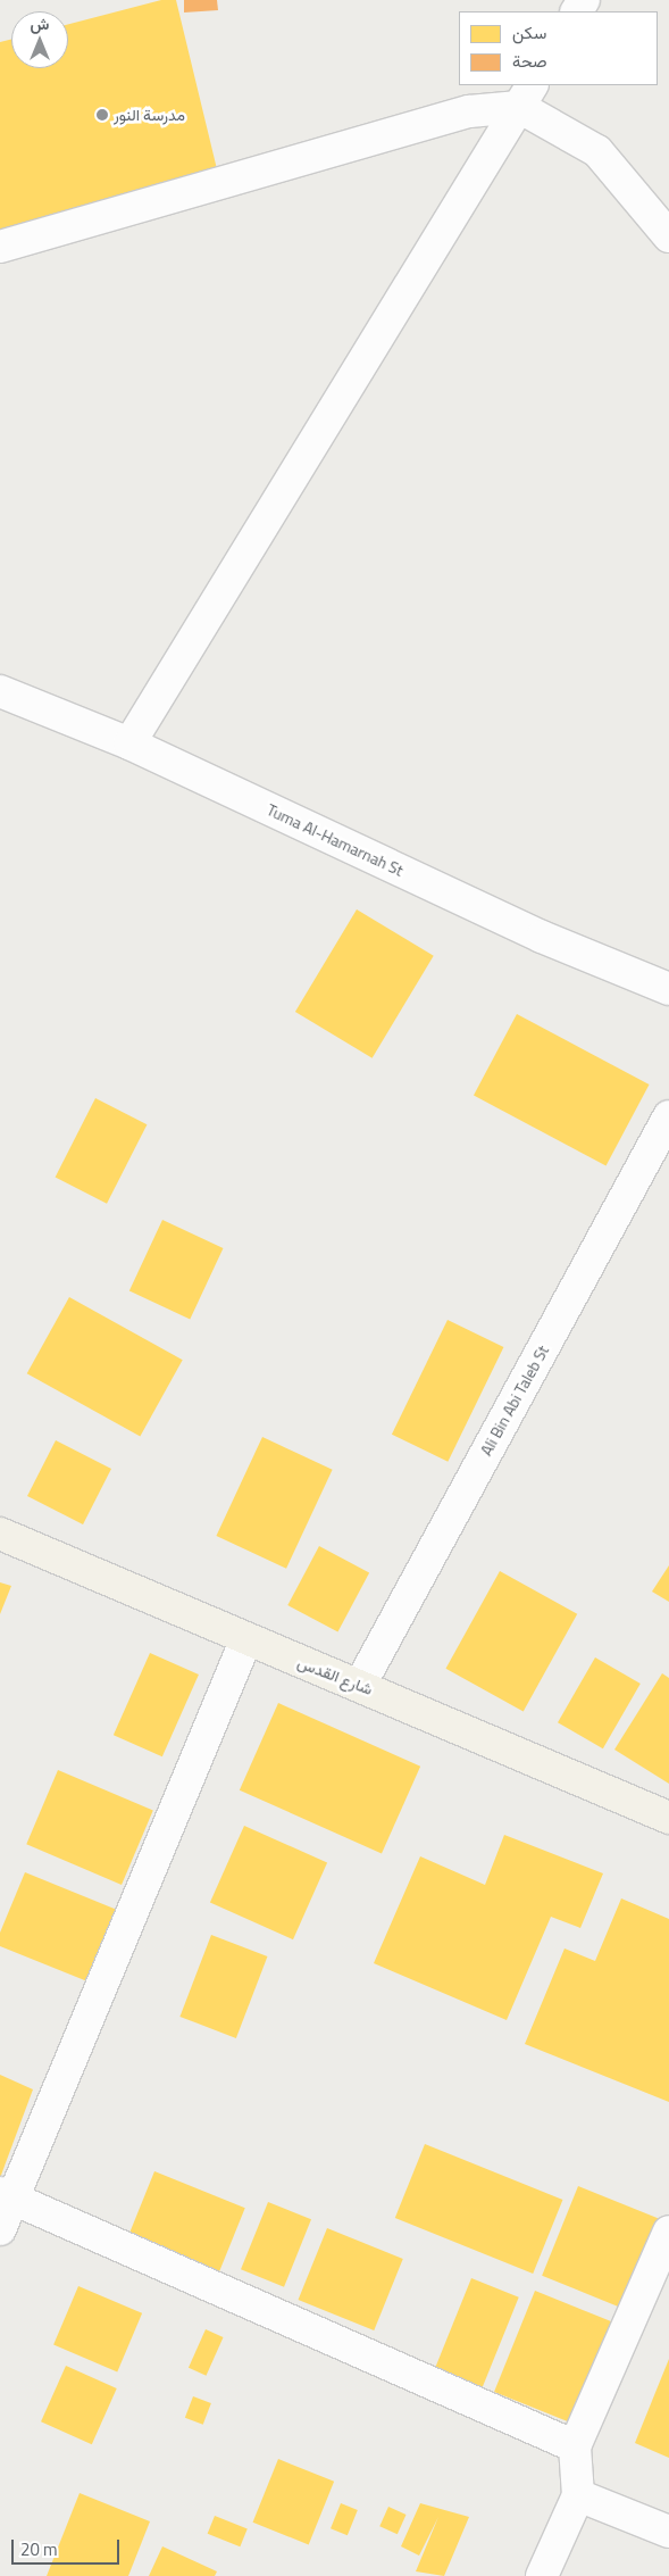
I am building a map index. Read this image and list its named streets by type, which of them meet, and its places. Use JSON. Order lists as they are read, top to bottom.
{
  "streets": {
    "main road": ["شارع القدس"],
    "street": ["Tuma Al-Hamarnah St", "Ali Bin Abi Taleb St"]
  },
  "crossings": [
    ["Ali Bin Abi Taleb St", "شارع القدس"]
  ],
  "places": ["مدرسة النور"],
  "legend": ["سكن", "صحة"],
  "scale_bar": "20 m",
  "north": "top"
}
